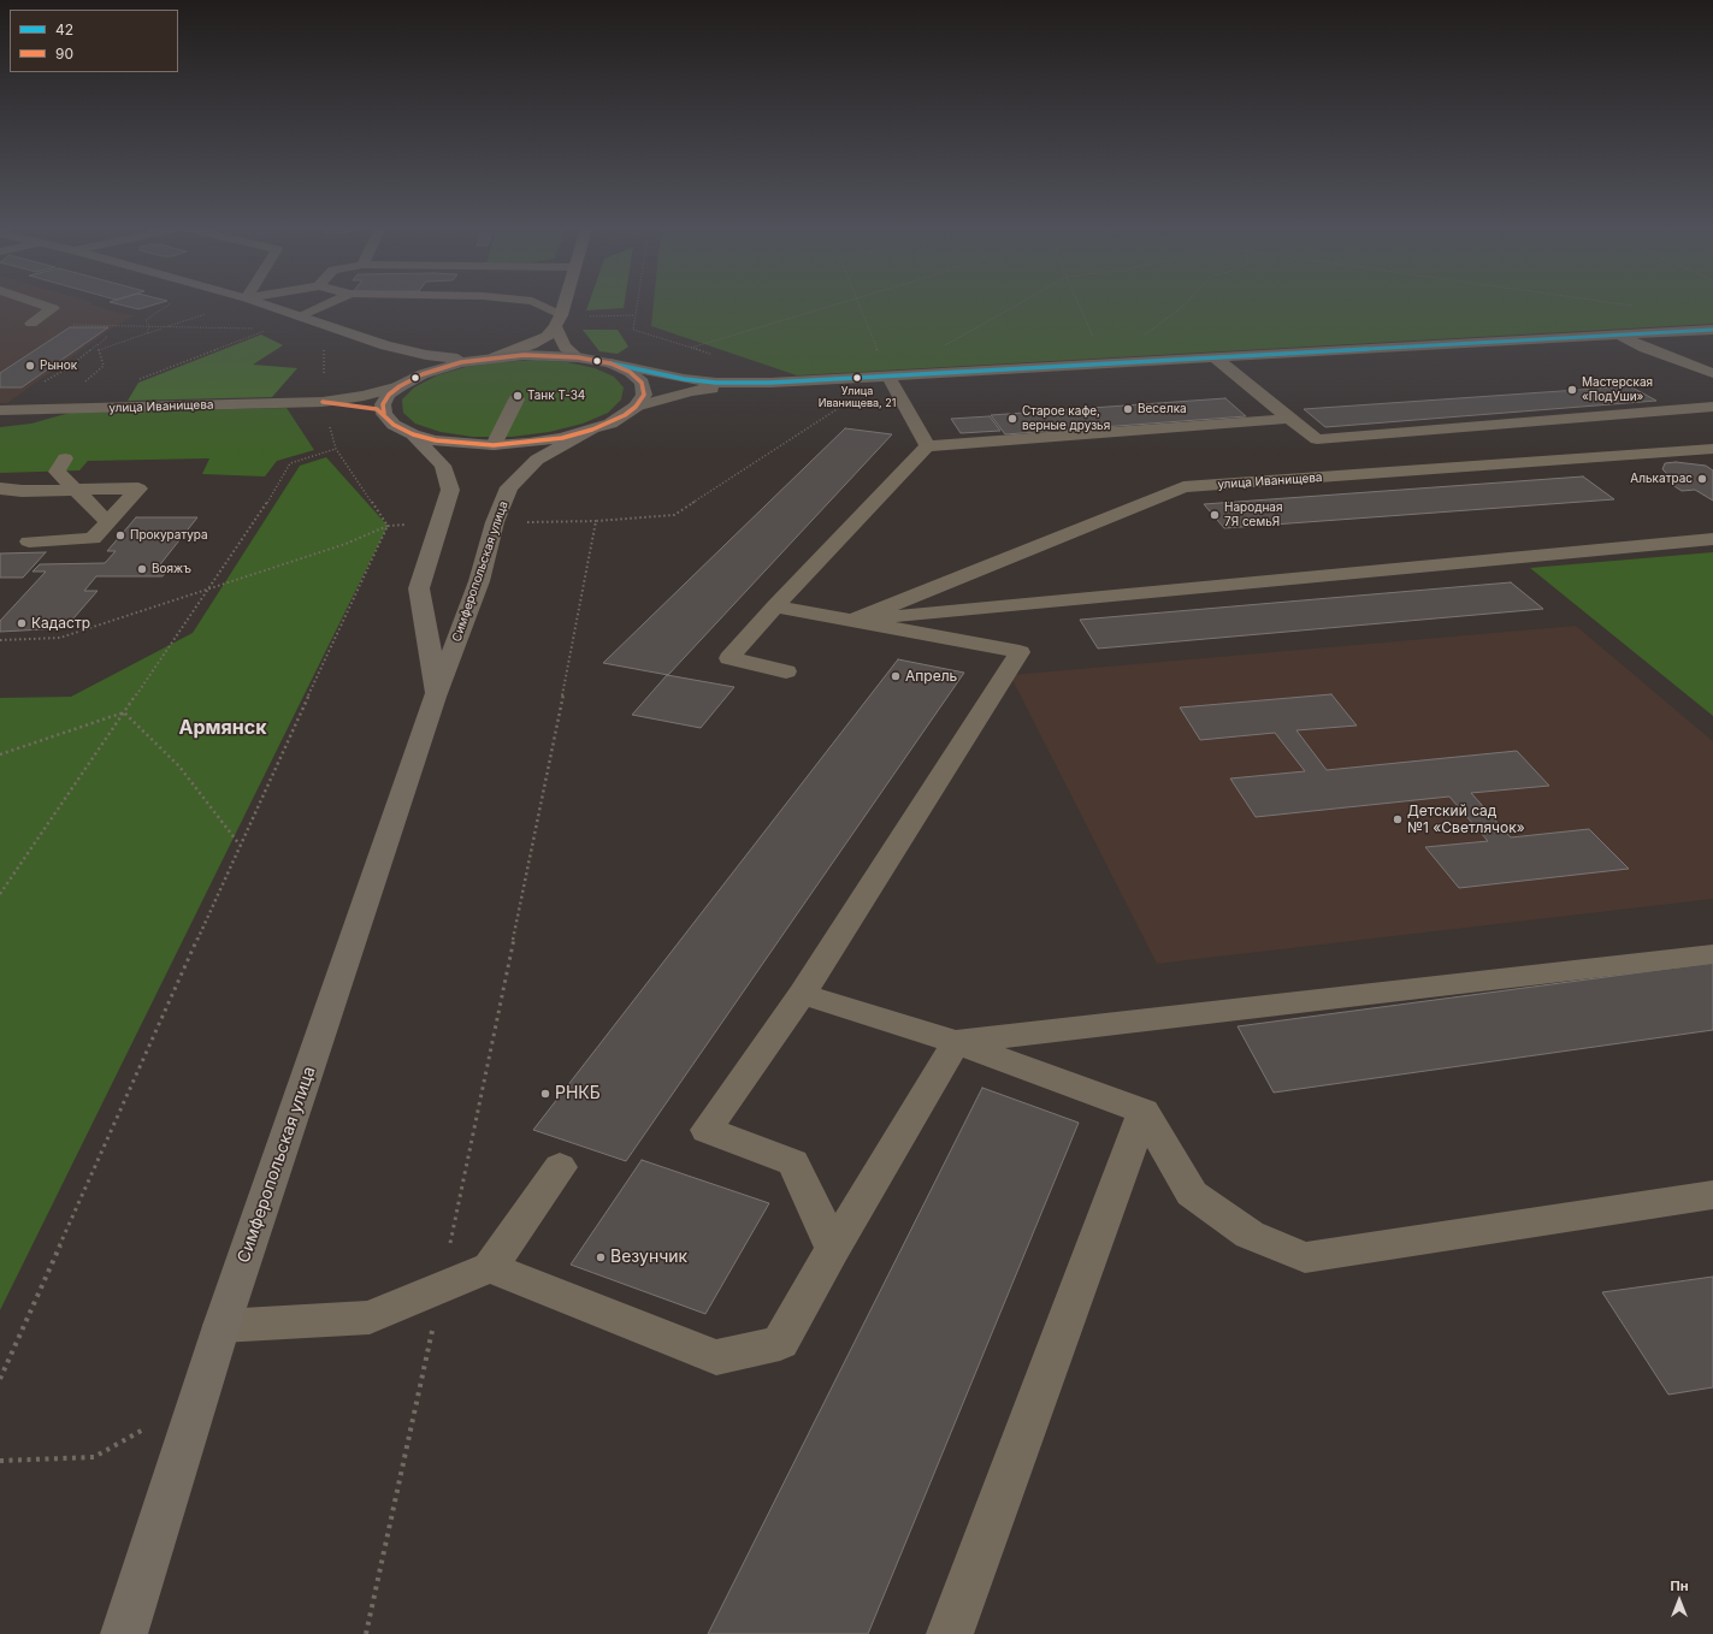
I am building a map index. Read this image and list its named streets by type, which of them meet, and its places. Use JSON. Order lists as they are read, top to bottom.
{
  "streets": {
    "highway": ["Симферопольская улица"],
    "street": ["улица Иванищева"]
  },
  "districts": ["Армянск"],
  "places": [
    "Рынок",
    "Улица Иванищева, 21",
    "Мастерская «ПодУши»",
    "Танк Т-34",
    "Веселка",
    "Старое кафе, верные друзья",
    "Алькатрас",
    "Народная 7Я семьЯ",
    "Прокуратура",
    "Вояжъ",
    "Кадастр",
    "Апрель",
    "Детский сад №1 «Светлячок»",
    "РНКБ",
    "Везунчик"
  ],
  "lines": ["transit line 42", "transit line 90"],
  "legend": ["42", "90"],
  "north": "top"
}
